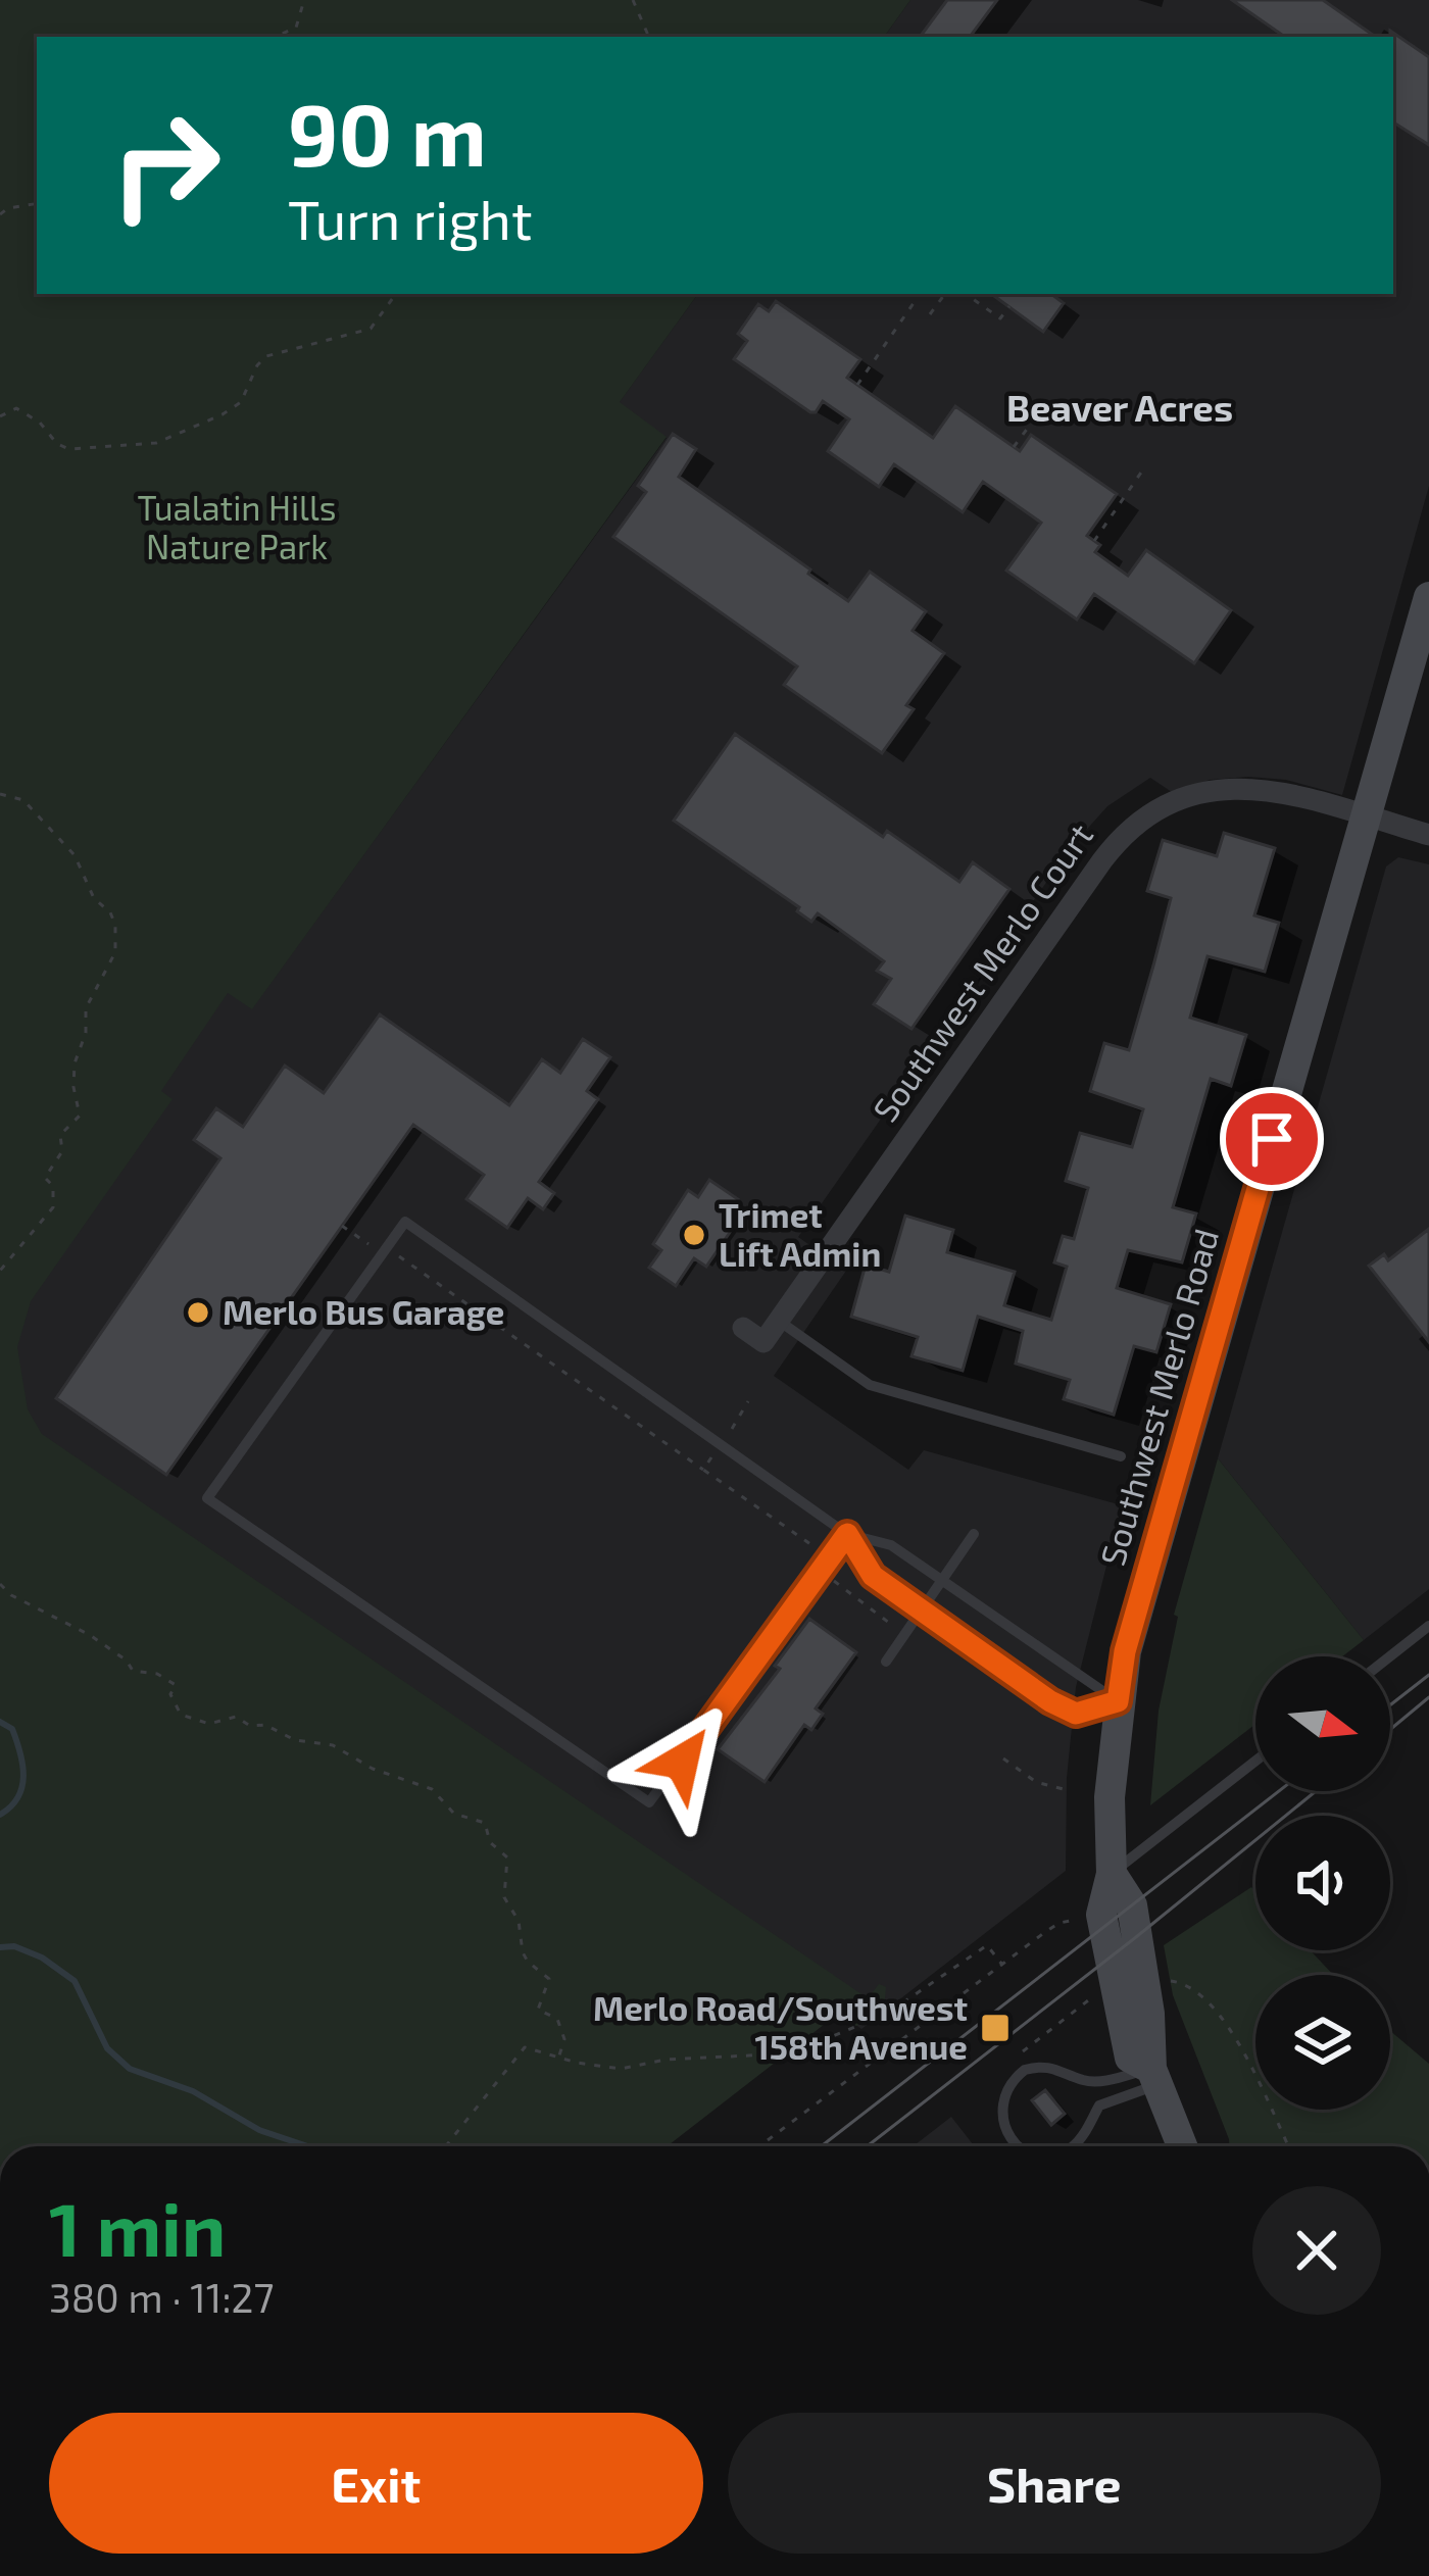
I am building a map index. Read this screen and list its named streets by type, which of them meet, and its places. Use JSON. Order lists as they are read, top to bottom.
{
  "streets": {
    "street": ["Southwest Merlo Court", "Southwest Merlo Road"]
  },
  "crossings": [
    ["Southwest Merlo Court", "Southwest Merlo Road"]
  ],
  "districts": ["Beaver Acres"],
  "parks": ["Tualatin Hills Nature Park"],
  "places": {
    "other": ["Trimet Lift Admin", "Merlo Bus Garage"],
    "transit": ["Merlo Road/Southwest 158th Avenue"]
  },
  "north": "right",
  "page": {
    "turn": ["90 m", "Turn right"],
    "heading": ["1 min", "380 m · 11:27"],
    "buttons": ["Exit", "Share"]
  }
}
